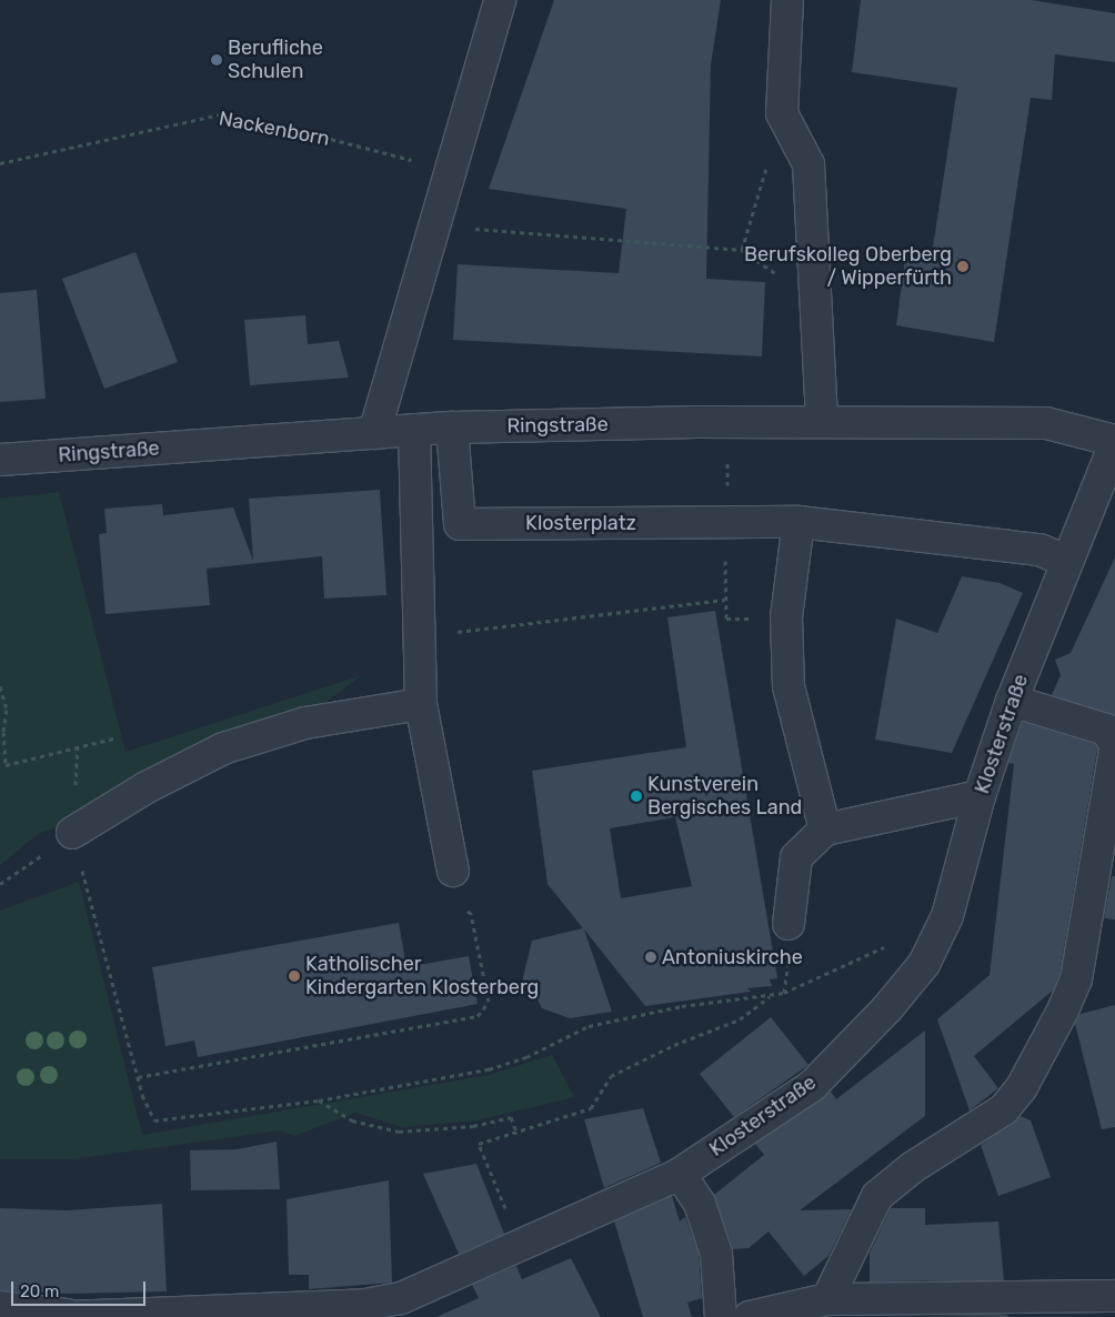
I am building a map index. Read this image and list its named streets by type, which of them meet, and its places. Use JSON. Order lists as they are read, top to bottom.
{
  "streets": {
    "street": ["Ringstraße", "Klosterplatz", "Klosterstraße"],
    "path": ["Nackenborn"]
  },
  "crossings": [
    ["Ringstraße", "Klosterplatz"],
    ["Ringstraße", "Klosterstraße"],
    ["Klosterplatz", "Klosterstraße"]
  ],
  "places": [
    "Berufliche Schulen",
    "Berufskolleg Oberberg / Wipperfürth",
    "Kunstverein Bergisches Land",
    "Antoniuskirche",
    "Katholischer Kindergarten Klosterberg"
  ],
  "scale_bar": "20 m"
}
